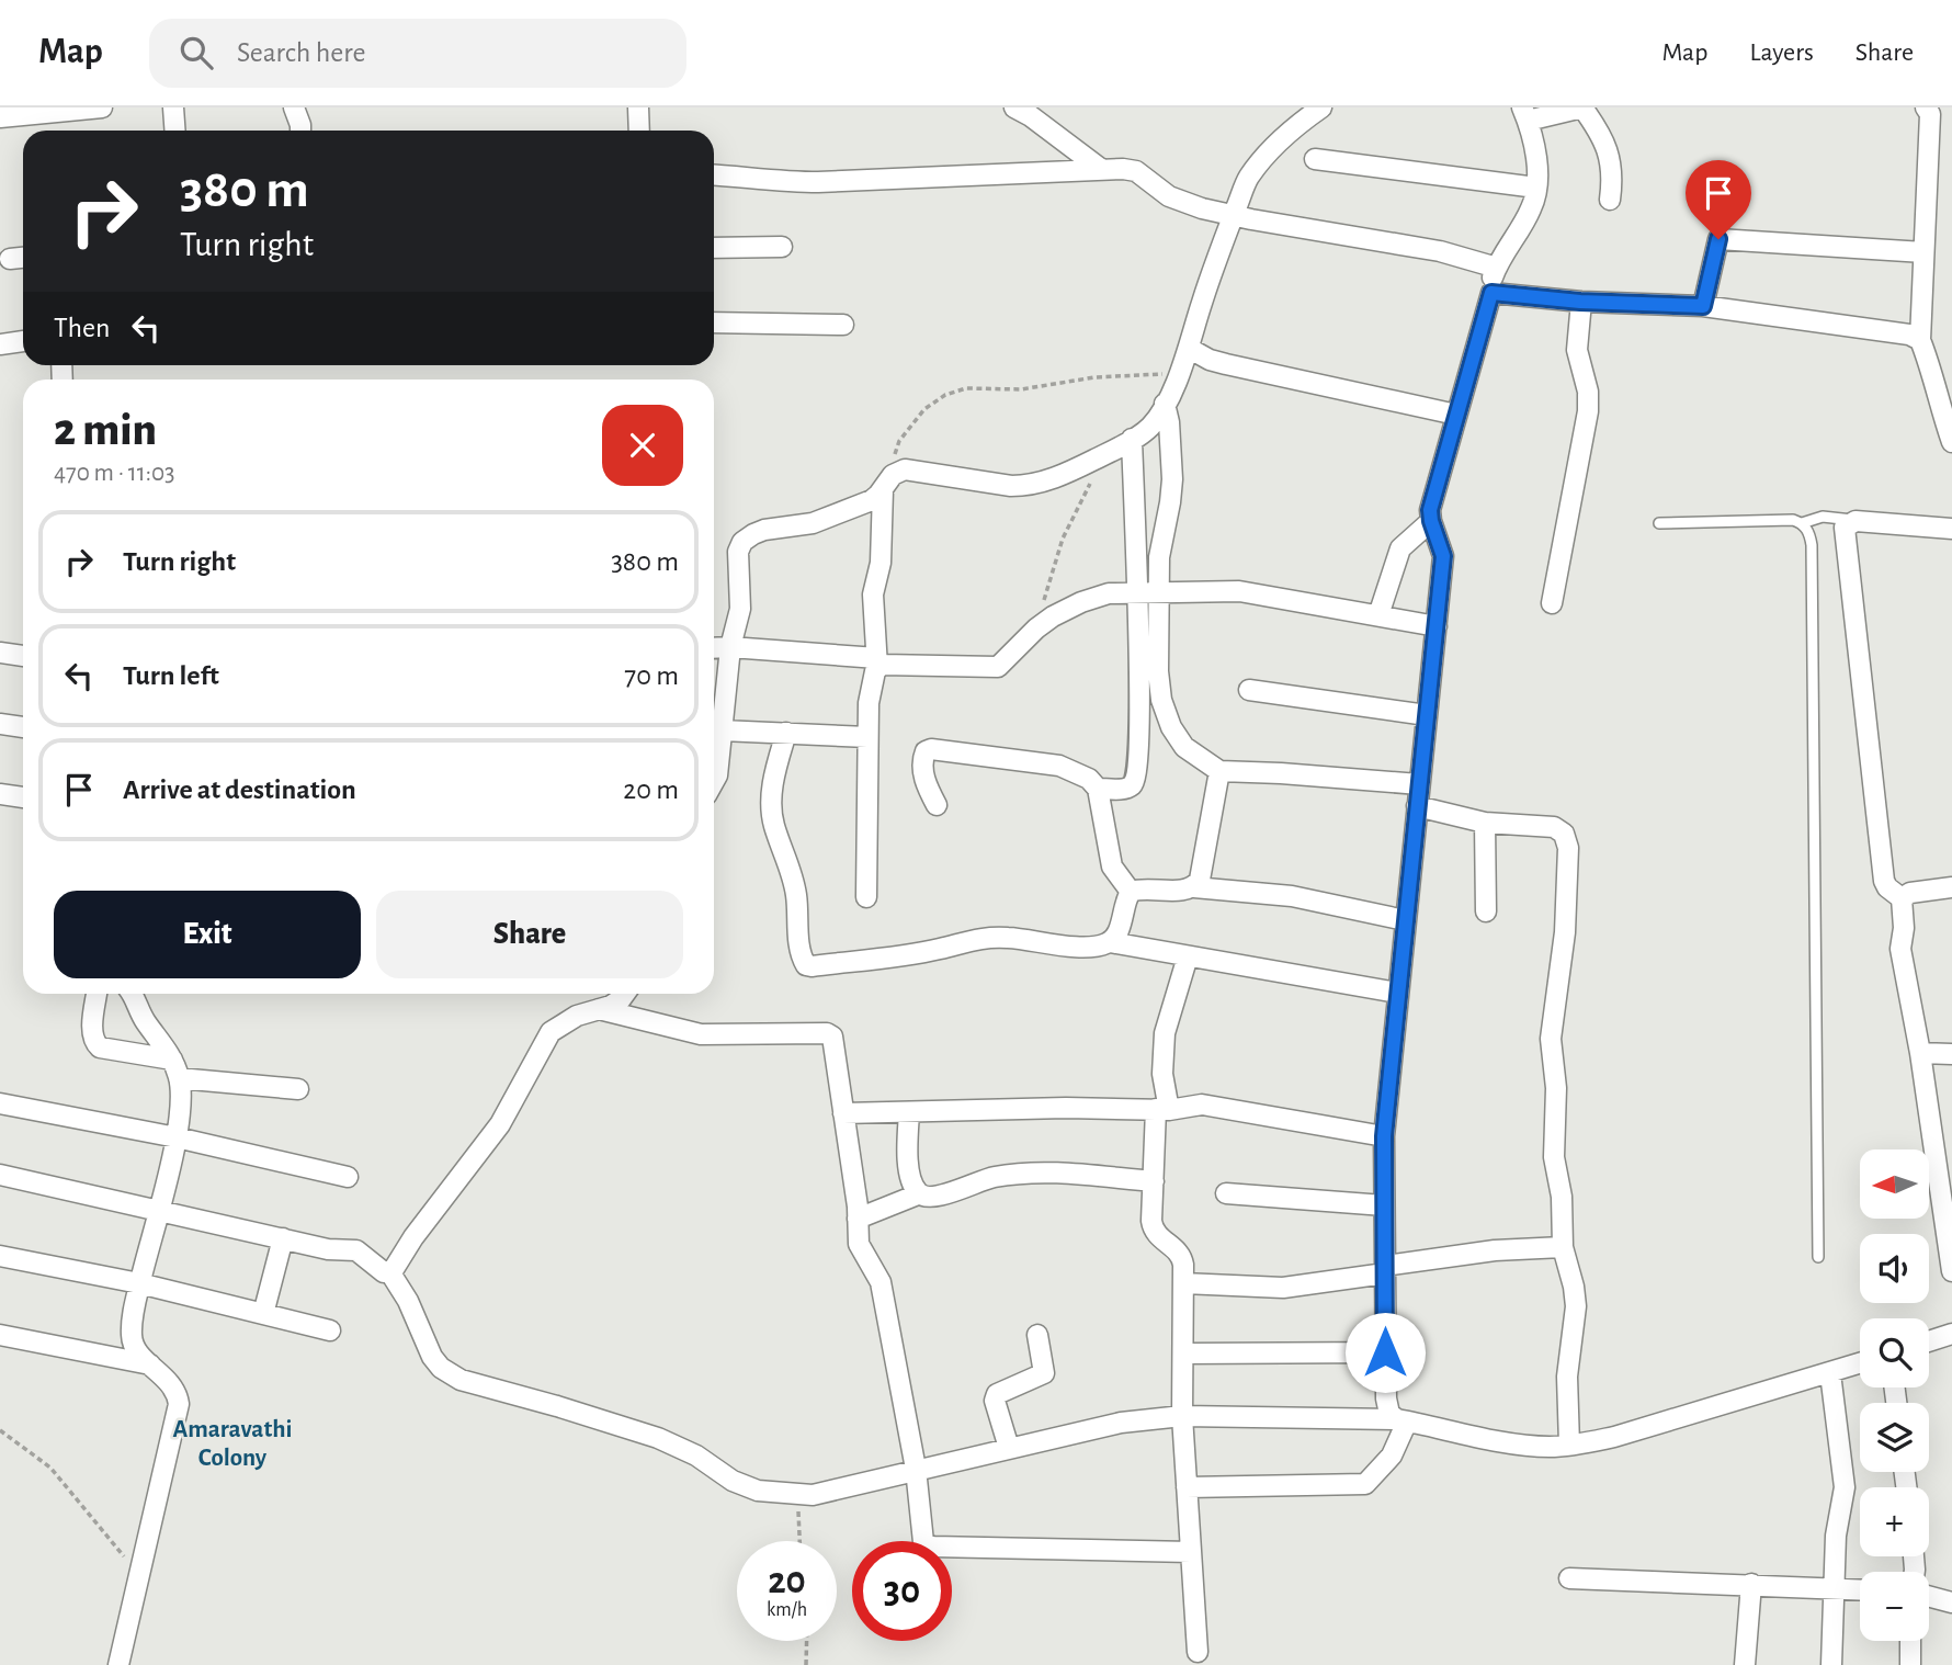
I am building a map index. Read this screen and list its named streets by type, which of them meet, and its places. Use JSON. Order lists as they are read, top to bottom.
{
  "districts": ["Amaravathi Colony"],
  "north": "left",
  "page": {
    "header": "Map",
    "search": "Search here",
    "nav": ["Map", "Layers", "Share"],
    "turn": ["380 m", "Turn right"],
    "then": "Then",
    "heading": ["2 min", "470 m · 11:03"],
    "list": [
      {
        "name": "Turn right",
        "value": "380 m"
      },
      {
        "name": "Turn left",
        "value": "70 m"
      },
      {
        "name": "Arrive at destination",
        "value": "20 m"
      }
    ],
    "buttons": ["Exit", "Share"],
    "map_buttons": ["+", "−"],
    "speed": "20 km/h",
    "limit": "30"
  }
}
